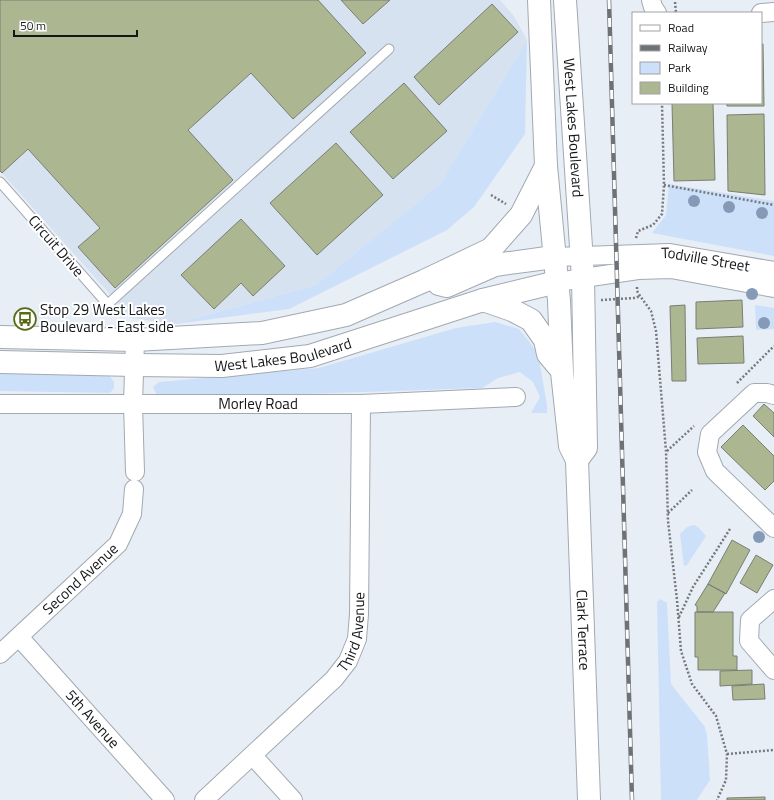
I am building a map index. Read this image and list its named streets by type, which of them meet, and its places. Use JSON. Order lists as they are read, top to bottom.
{
  "streets": {
    "main road": ["West Lakes Boulevard", "Clark Terrace"],
    "street": [
      "Todville Street",
      "Morley Road",
      "Second Avenue",
      "Third Avenue",
      "5th Avenue"
    ],
    "lane": ["Circuit Drive"]
  },
  "crossings": [
    ["West Lakes Boulevard", "Todville Street"],
    ["West Lakes Boulevard", "Second Avenue"],
    ["West Lakes Boulevard", "Clark Terrace"],
    ["Morley Road", "Second Avenue"],
    ["Morley Road", "Third Avenue"],
    ["Second Avenue", "5th Avenue"]
  ],
  "places": {
    "bus stop": ["Stop 29 West Lakes Boulevard - East side"]
  },
  "legend": [
    "Road",
    "Railway",
    "Park",
    "Building"
  ],
  "scale_bar": "50 m"
}
